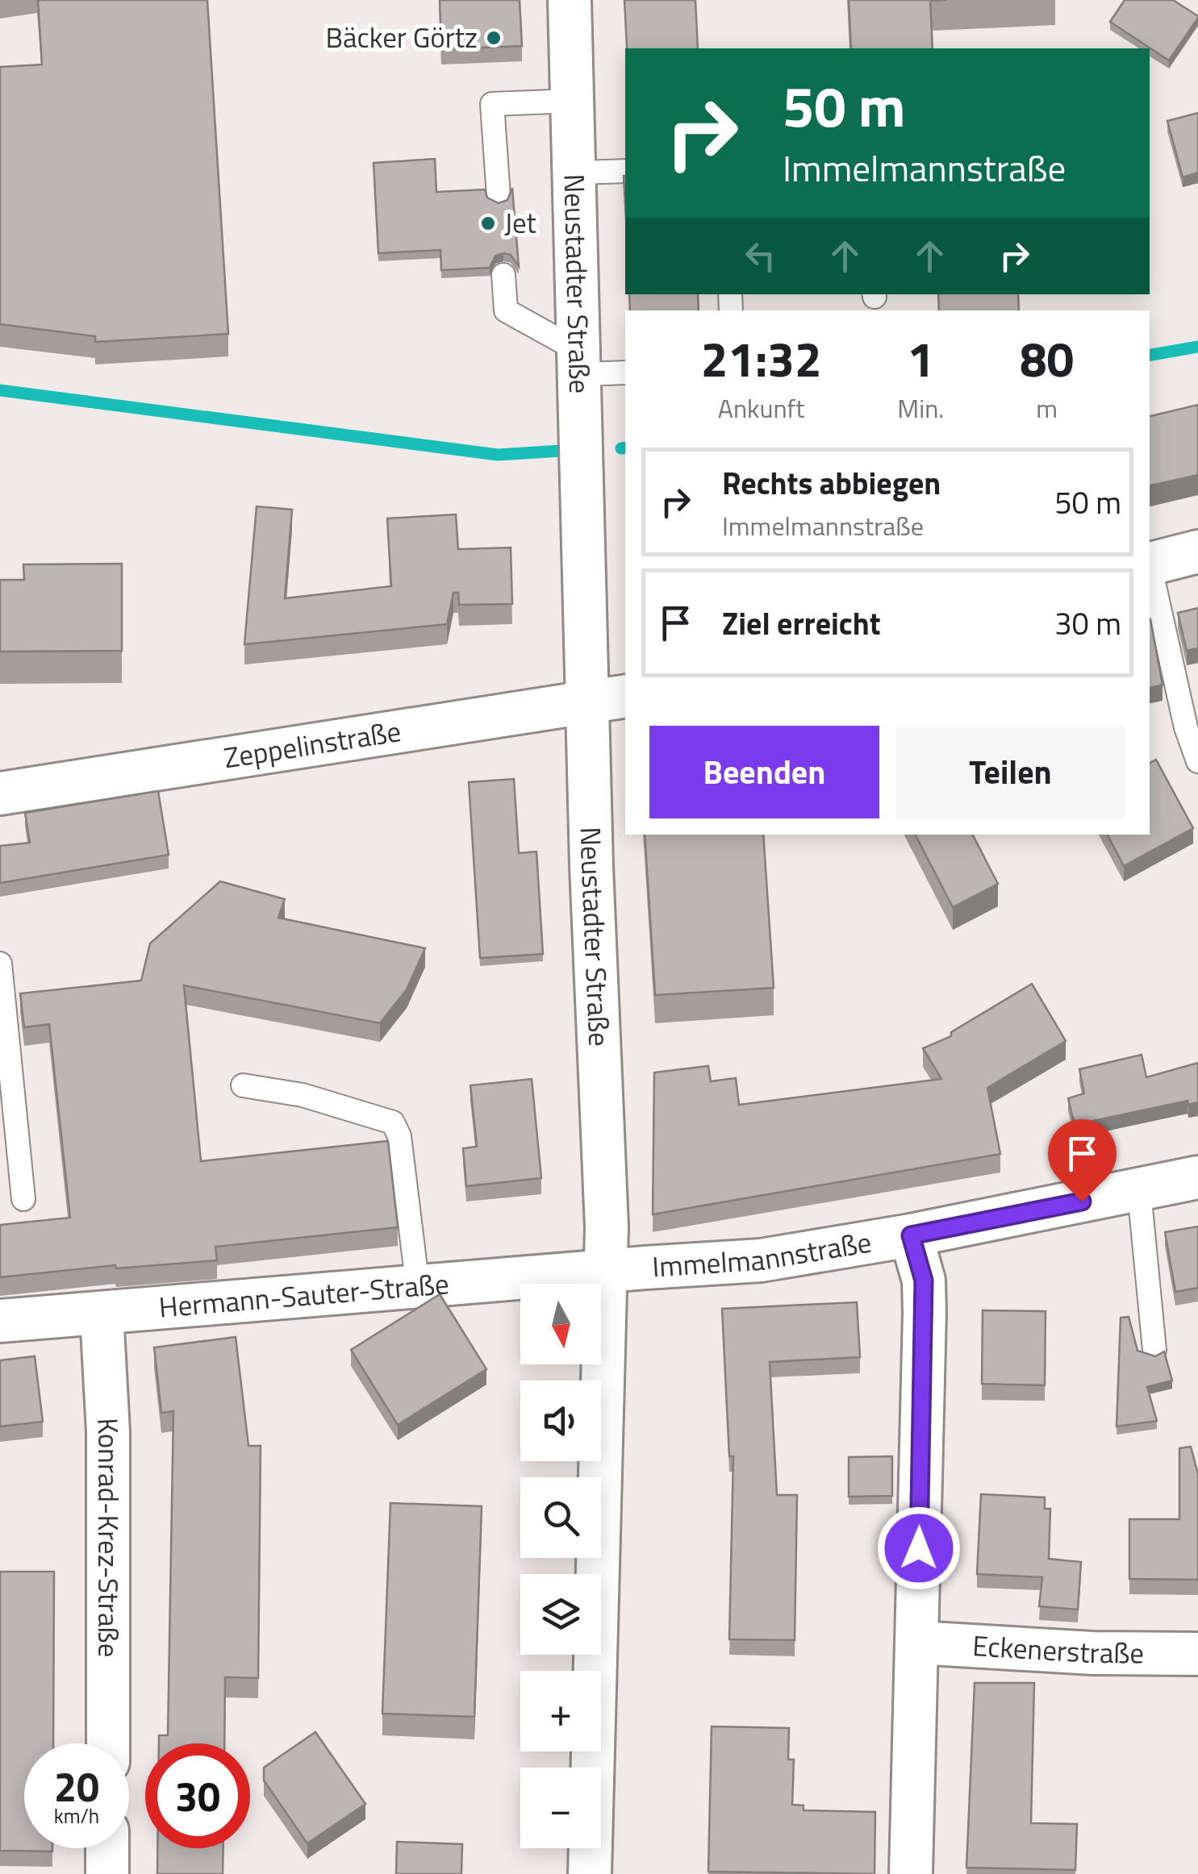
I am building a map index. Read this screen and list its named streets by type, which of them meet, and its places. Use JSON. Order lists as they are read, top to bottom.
{
  "streets": {
    "street": [
      "Neustadter Straße",
      "Zeppelinstraße",
      "Immelmannstraße",
      "Hermann-Sauter-Straße",
      "Konrad-Krez-Straße",
      "Eckenerstraße"
    ]
  },
  "crossings": [
    ["Neustadter Straße", "Zeppelinstraße"],
    ["Neustadter Straße", "Immelmannstraße"],
    ["Neustadter Straße", "Hermann-Sauter-Straße"],
    ["Immelmannstraße", "Hermann-Sauter-Straße"],
    ["Hermann-Sauter-Straße", "Konrad-Krez-Straße"]
  ],
  "places": ["Bäcker Görtz", "Jet"],
  "north": "bottom",
  "page": {
    "turn": ["50 m", "Immelmannstraße"],
    "eta": [
      "21:32",
      "Ankunft",
      "1",
      "Min.",
      "80",
      "m"
    ],
    "list": [
      {
        "name": "Rechts abbiegen",
        "note": "Immelmannstraße",
        "value": "50 m"
      },
      {
        "name": "Ziel erreicht",
        "value": "30 m"
      }
    ],
    "buttons": ["Beenden", "Teilen"],
    "map_buttons": ["+", "−"],
    "speed": "20 km/h",
    "limit": "30"
  }
}
